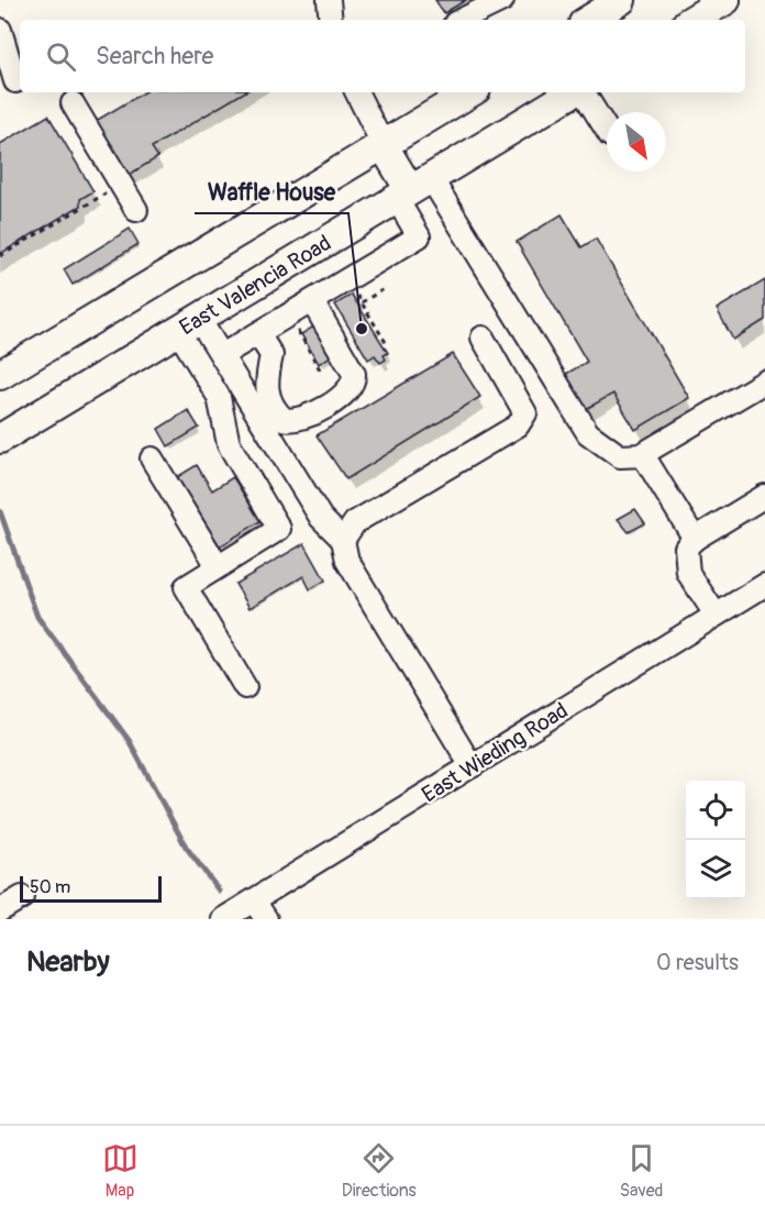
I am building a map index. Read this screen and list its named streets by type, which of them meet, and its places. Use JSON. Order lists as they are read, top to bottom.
{
  "streets": {
    "main road": ["East Valencia Road"],
    "street": ["East Wieding Road"]
  },
  "places": ["Waffle House"],
  "scale_bar": "50 m",
  "north": "bottom right",
  "page": {
    "search": "Search here",
    "scale": "50 m",
    "heading": ["Nearby", "0 results"],
    "nav": ["Map", "Directions", "Saved"]
  }
}
